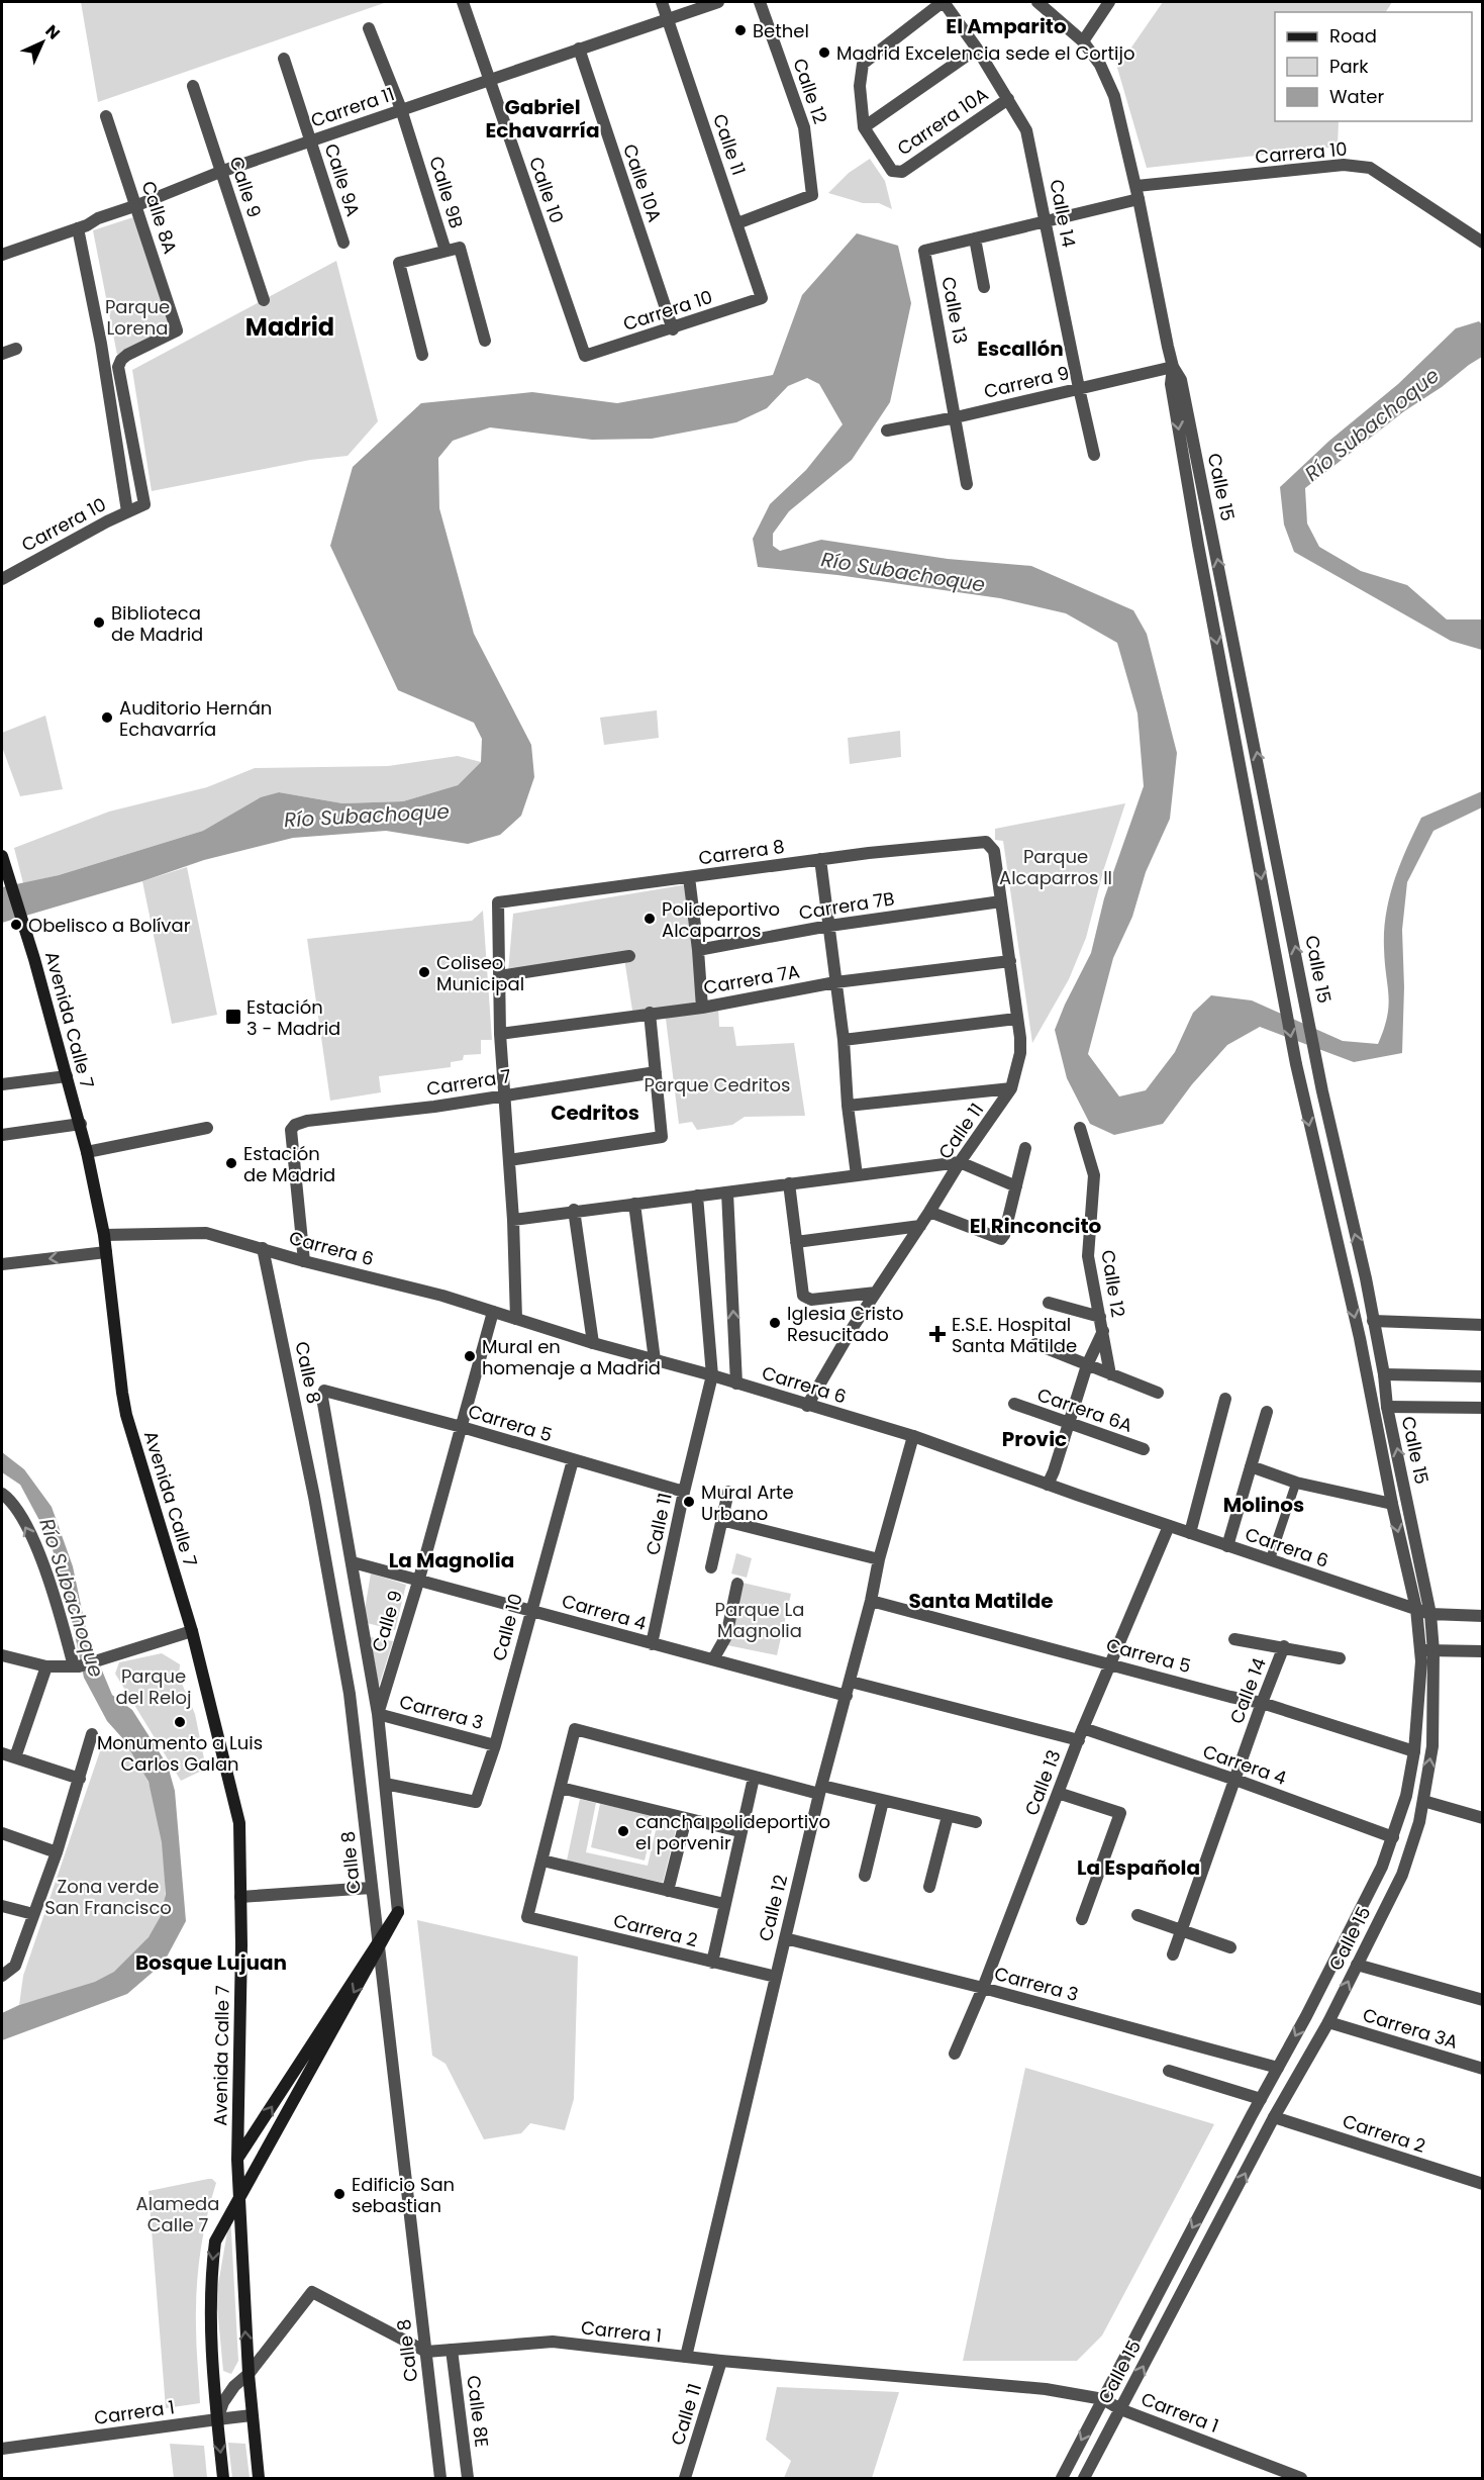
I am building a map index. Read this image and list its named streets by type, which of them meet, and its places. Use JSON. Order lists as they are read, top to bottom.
{
  "streets": {
    "main road": ["Avenida Calle 7"],
    "street": [
      "Calle 12",
      "Carrera 11",
      "Carrera 10A",
      "Calle 11",
      "Carrera 10",
      "Calle 9A",
      "Calle 10A",
      "Calle 9",
      "Calle 10",
      "Calle 9B",
      "Calle 14",
      "Calle 8A",
      "Calle 13",
      "Carrera 9",
      "Calle 15",
      "Carrera 8",
      "Carrera 7B",
      "Carrera 7A",
      "Carrera 7",
      "Carrera 6",
      "Calle 8",
      "Carrera 6A",
      "Carrera 5",
      "Carrera 4",
      "Carrera 3",
      "Carrera 2",
      "Carrera 3A",
      "Carrera 1",
      "Calle 8E"
    ]
  },
  "crossings": [
    ["Calle 12", "Calle 11"],
    ["Calle 12", "Carrera 6"],
    ["Calle 12", "Carrera 5"],
    ["Calle 12", "Carrera 4"],
    ["Calle 12", "Carrera 3"],
    ["Calle 12", "Carrera 2"],
    ["Calle 12", "Carrera 1"],
    ["Carrera 11", "Calle 11"],
    ["Carrera 11", "Calle 9A"],
    ["Carrera 11", "Calle 10A"],
    ["Carrera 11", "Calle 9"],
    ["Carrera 11", "Calle 10"],
    ["Carrera 11", "Calle 9B"],
    ["Carrera 11", "Calle 8A"],
    ["Carrera 10A", "Calle 14"],
    ["Calle 11", "Carrera 10"],
    ["Calle 11", "Carrera 8"],
    ["Calle 11", "Carrera 7B"],
    ["Calle 11", "Carrera 7A"],
    ["Calle 11", "Carrera 6"],
    ["Calle 11", "Carrera 5"],
    ["Calle 11", "Carrera 4"],
    ["Calle 11", "Carrera 1"],
    ["Carrera 10", "Calle 10A"],
    ["Carrera 10", "Calle 10"],
    ["Carrera 10", "Calle 8A"],
    ["Carrera 10", "Calle 15"],
    ["Calle 9", "Calle 10"],
    ["Calle 9", "Avenida Calle 7"],
    ["Calle 9", "Carrera 6"],
    ["Calle 9", "Carrera 5"],
    ["Calle 9", "Carrera 4"],
    ["Calle 9", "Carrera 3"],
    ["Calle 10", "Carrera 5"],
    ["Calle 10", "Carrera 4"],
    ["Calle 10", "Carrera 3"],
    ["Calle 14", "Carrera 9"],
    ["Calle 14", "Carrera 5"],
    ["Calle 14", "Carrera 4"],
    ["Calle 13", "Carrera 9"],
    ["Calle 13", "Carrera 6"],
    ["Calle 13", "Carrera 5"],
    ["Calle 13", "Carrera 4"],
    ["Calle 13", "Carrera 3"],
    ["Carrera 9", "Calle 15"],
    ["Calle 15", "Carrera 6"],
    ["Calle 15", "Carrera 5"],
    ["Calle 15", "Carrera 4"],
    ["Calle 15", "Carrera 3"],
    ["Calle 15", "Carrera 2"],
    ["Calle 15", "Carrera 3A"],
    ["Calle 15", "Carrera 1"],
    ["Avenida Calle 7", "Carrera 6"],
    ["Avenida Calle 7", "Carrera 1"],
    ["Carrera 7", "Carrera 6"],
    ["Carrera 6", "Calle 8"],
    ["Calle 8", "Carrera 1"],
    ["Carrera 5", "Carrera 4"],
    ["Carrera 1", "Calle 8E"]
  ],
  "districts": [
    "El Amparito",
    "Gabriel Echavarría",
    "Madrid",
    "Escallón",
    "Cedritos",
    "El Rinconcito",
    "Provic",
    "Molinos",
    "La Magnolia",
    "Santa Matilde",
    "La Española",
    "Bosque Lujuan"
  ],
  "water": ["Río Subachoque"],
  "parks": [
    "Parque Lorena",
    "Parque Alcaparros II",
    "Parque Cedritos",
    "Parque La Magnolia",
    "Parque del Reloj",
    "Zona verde San Francisco",
    "Alameda Calle 7"
  ],
  "places": {
    "other": [
      "Bethel",
      "Madrid Excelencia sede el Cortijo",
      "Biblioteca de Madrid",
      "Auditorio Hernán Echavarría",
      "Polideportivo Alcaparros",
      "Obelisco a Bolívar",
      "Coliseo Municipal",
      "Estación de Madrid",
      "Iglesia Cristo Resucitado",
      "Mural en homenaje a Madrid",
      "Mural Arte Urbano",
      "Monumento a Luis Carlos Galan",
      "cancha polideportivo el porvenir",
      "Edificio San sebastian"
    ],
    "transit": ["Estación 3 - Madrid"],
    "health": ["E.S.E. Hospital Santa Matilde"]
  },
  "legend": ["Road", "Park", "Water"],
  "north": "top right"
}
